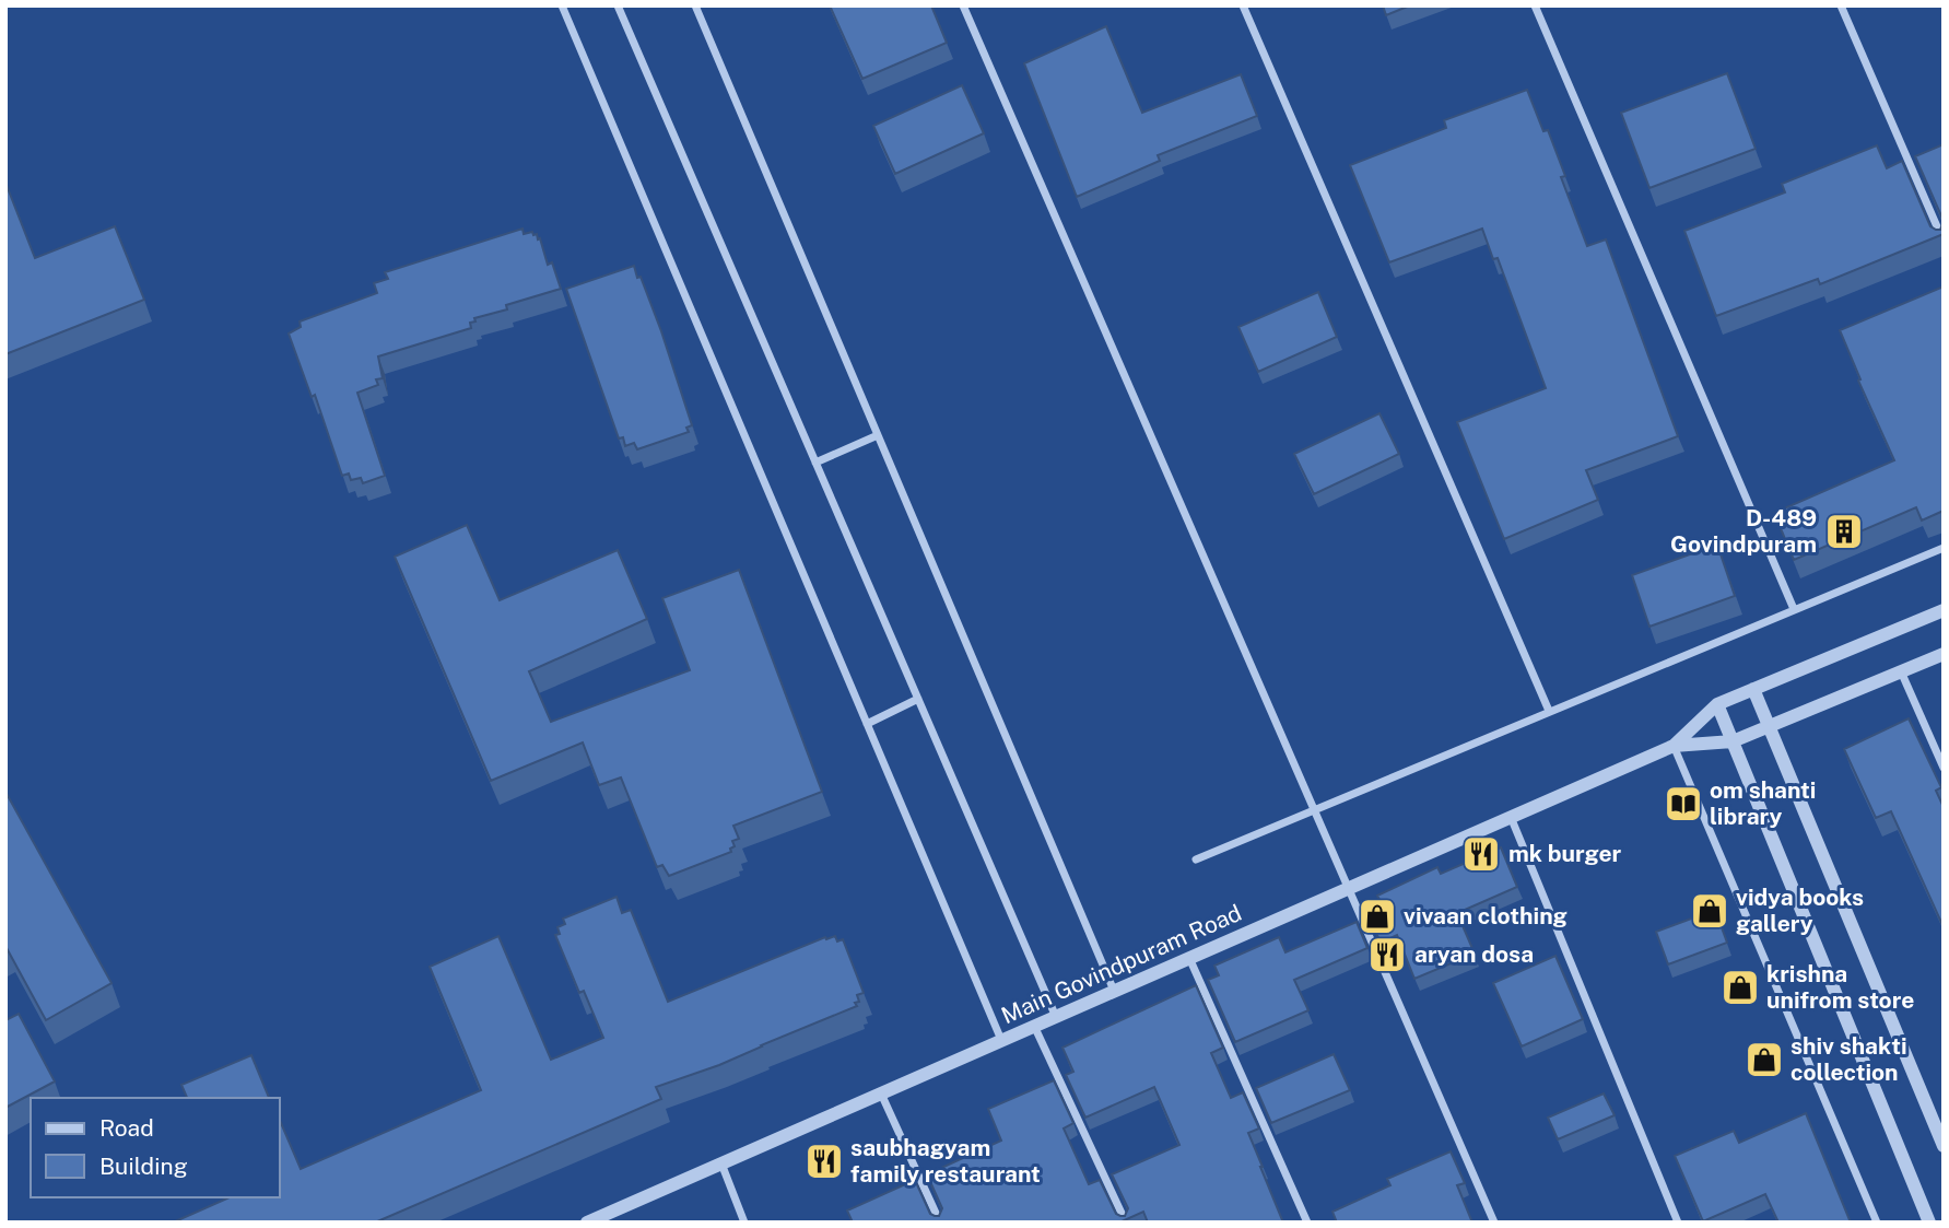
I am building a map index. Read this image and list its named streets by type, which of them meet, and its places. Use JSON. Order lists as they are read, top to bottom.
{
  "streets": {
    "street": ["Main Govindpuram Road"]
  },
  "places": {
    "building": ["D-489 Govindpuram"],
    "library": ["om shanti library"],
    "restaurant": ["mk burger", "aryan dosa", "saubhagyam family restaurant"],
    "shop": [
      "vidya books gallery",
      "vivaan clothing",
      "krishna unifrom store",
      "shiv shakti collection"
    ]
  },
  "legend": ["Road", "Building"]
}
